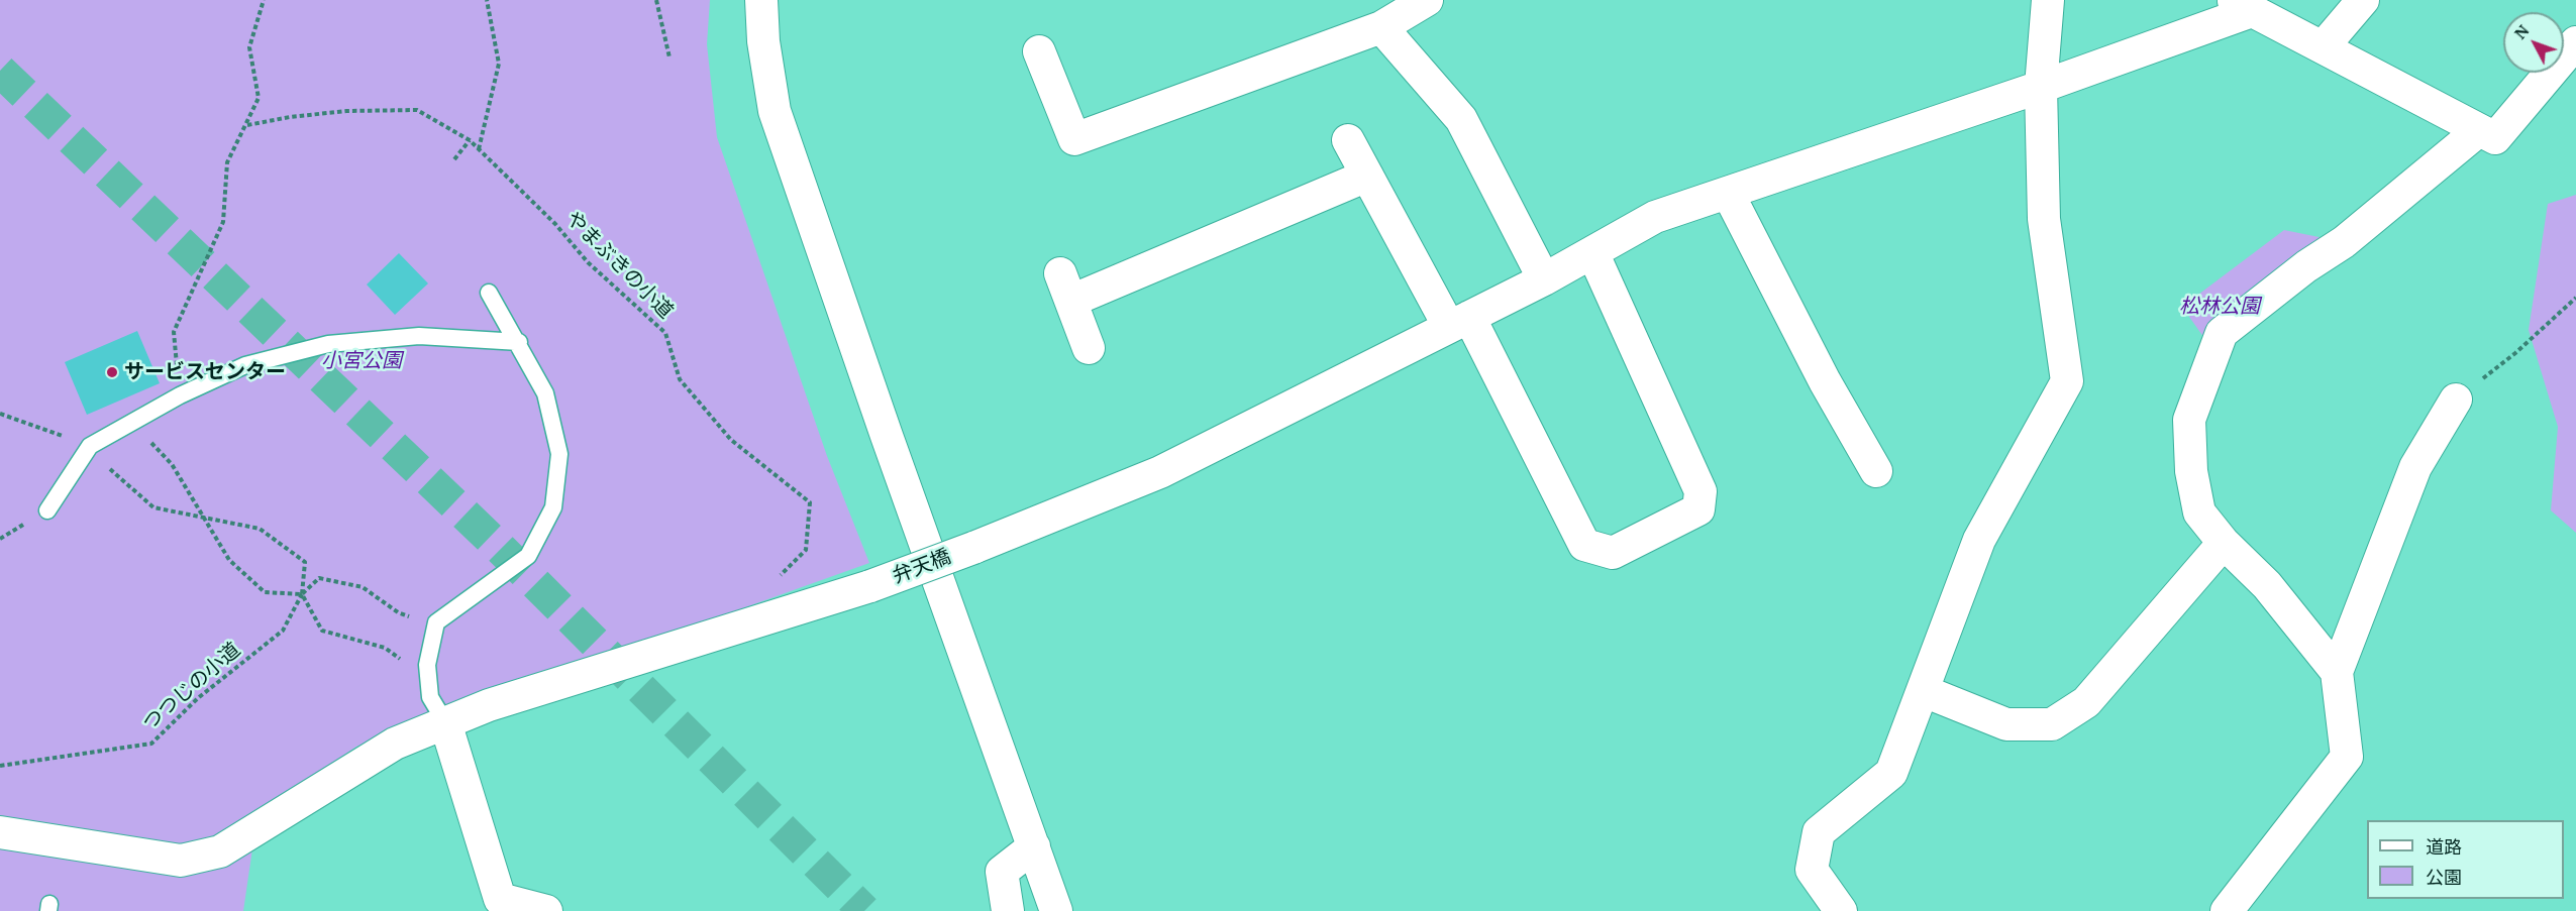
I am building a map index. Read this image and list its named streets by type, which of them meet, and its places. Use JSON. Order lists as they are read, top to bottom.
{
  "streets": {
    "street": ["弁天橋"],
    "path": ["やまぶきの小道", "つつじの小道"]
  },
  "parks": ["松林公園", "小宮公園"],
  "places": ["サービスセンター"],
  "legend": ["道路", "公園"],
  "north": "top left"
}
